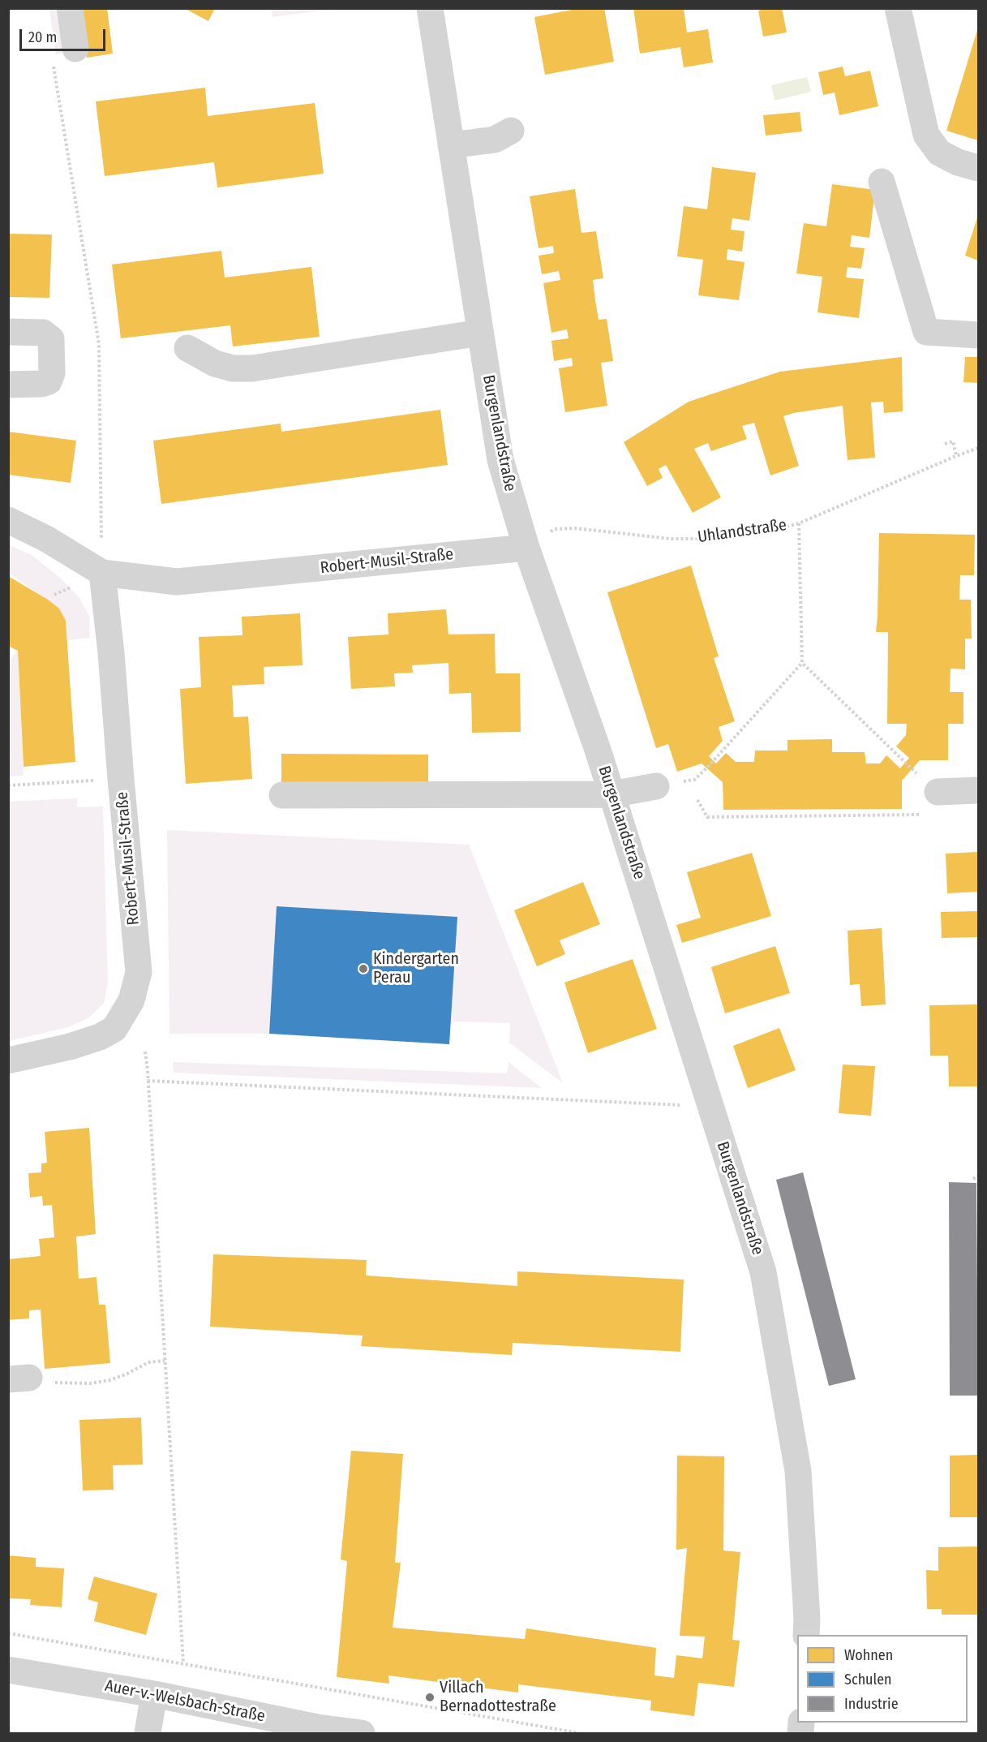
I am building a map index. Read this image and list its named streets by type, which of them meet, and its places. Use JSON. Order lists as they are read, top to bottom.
{
  "streets": {
    "street": ["Burgenlandstraße", "Robert-Musil-Straße", "Auer-v.-Welsbach-Straße"],
    "path": ["Uhlandstraße"]
  },
  "crossings": [
    ["Burgenlandstraße", "Uhlandstraße"],
    ["Burgenlandstraße", "Robert-Musil-Straße"],
    ["Uhlandstraße", "Robert-Musil-Straße"]
  ],
  "places": ["Kindergarten Perau", "Villach Bernadottestraße"],
  "legend": ["Wohnen", "Schulen", "Industrie"],
  "scale_bar": "20 m"
}
